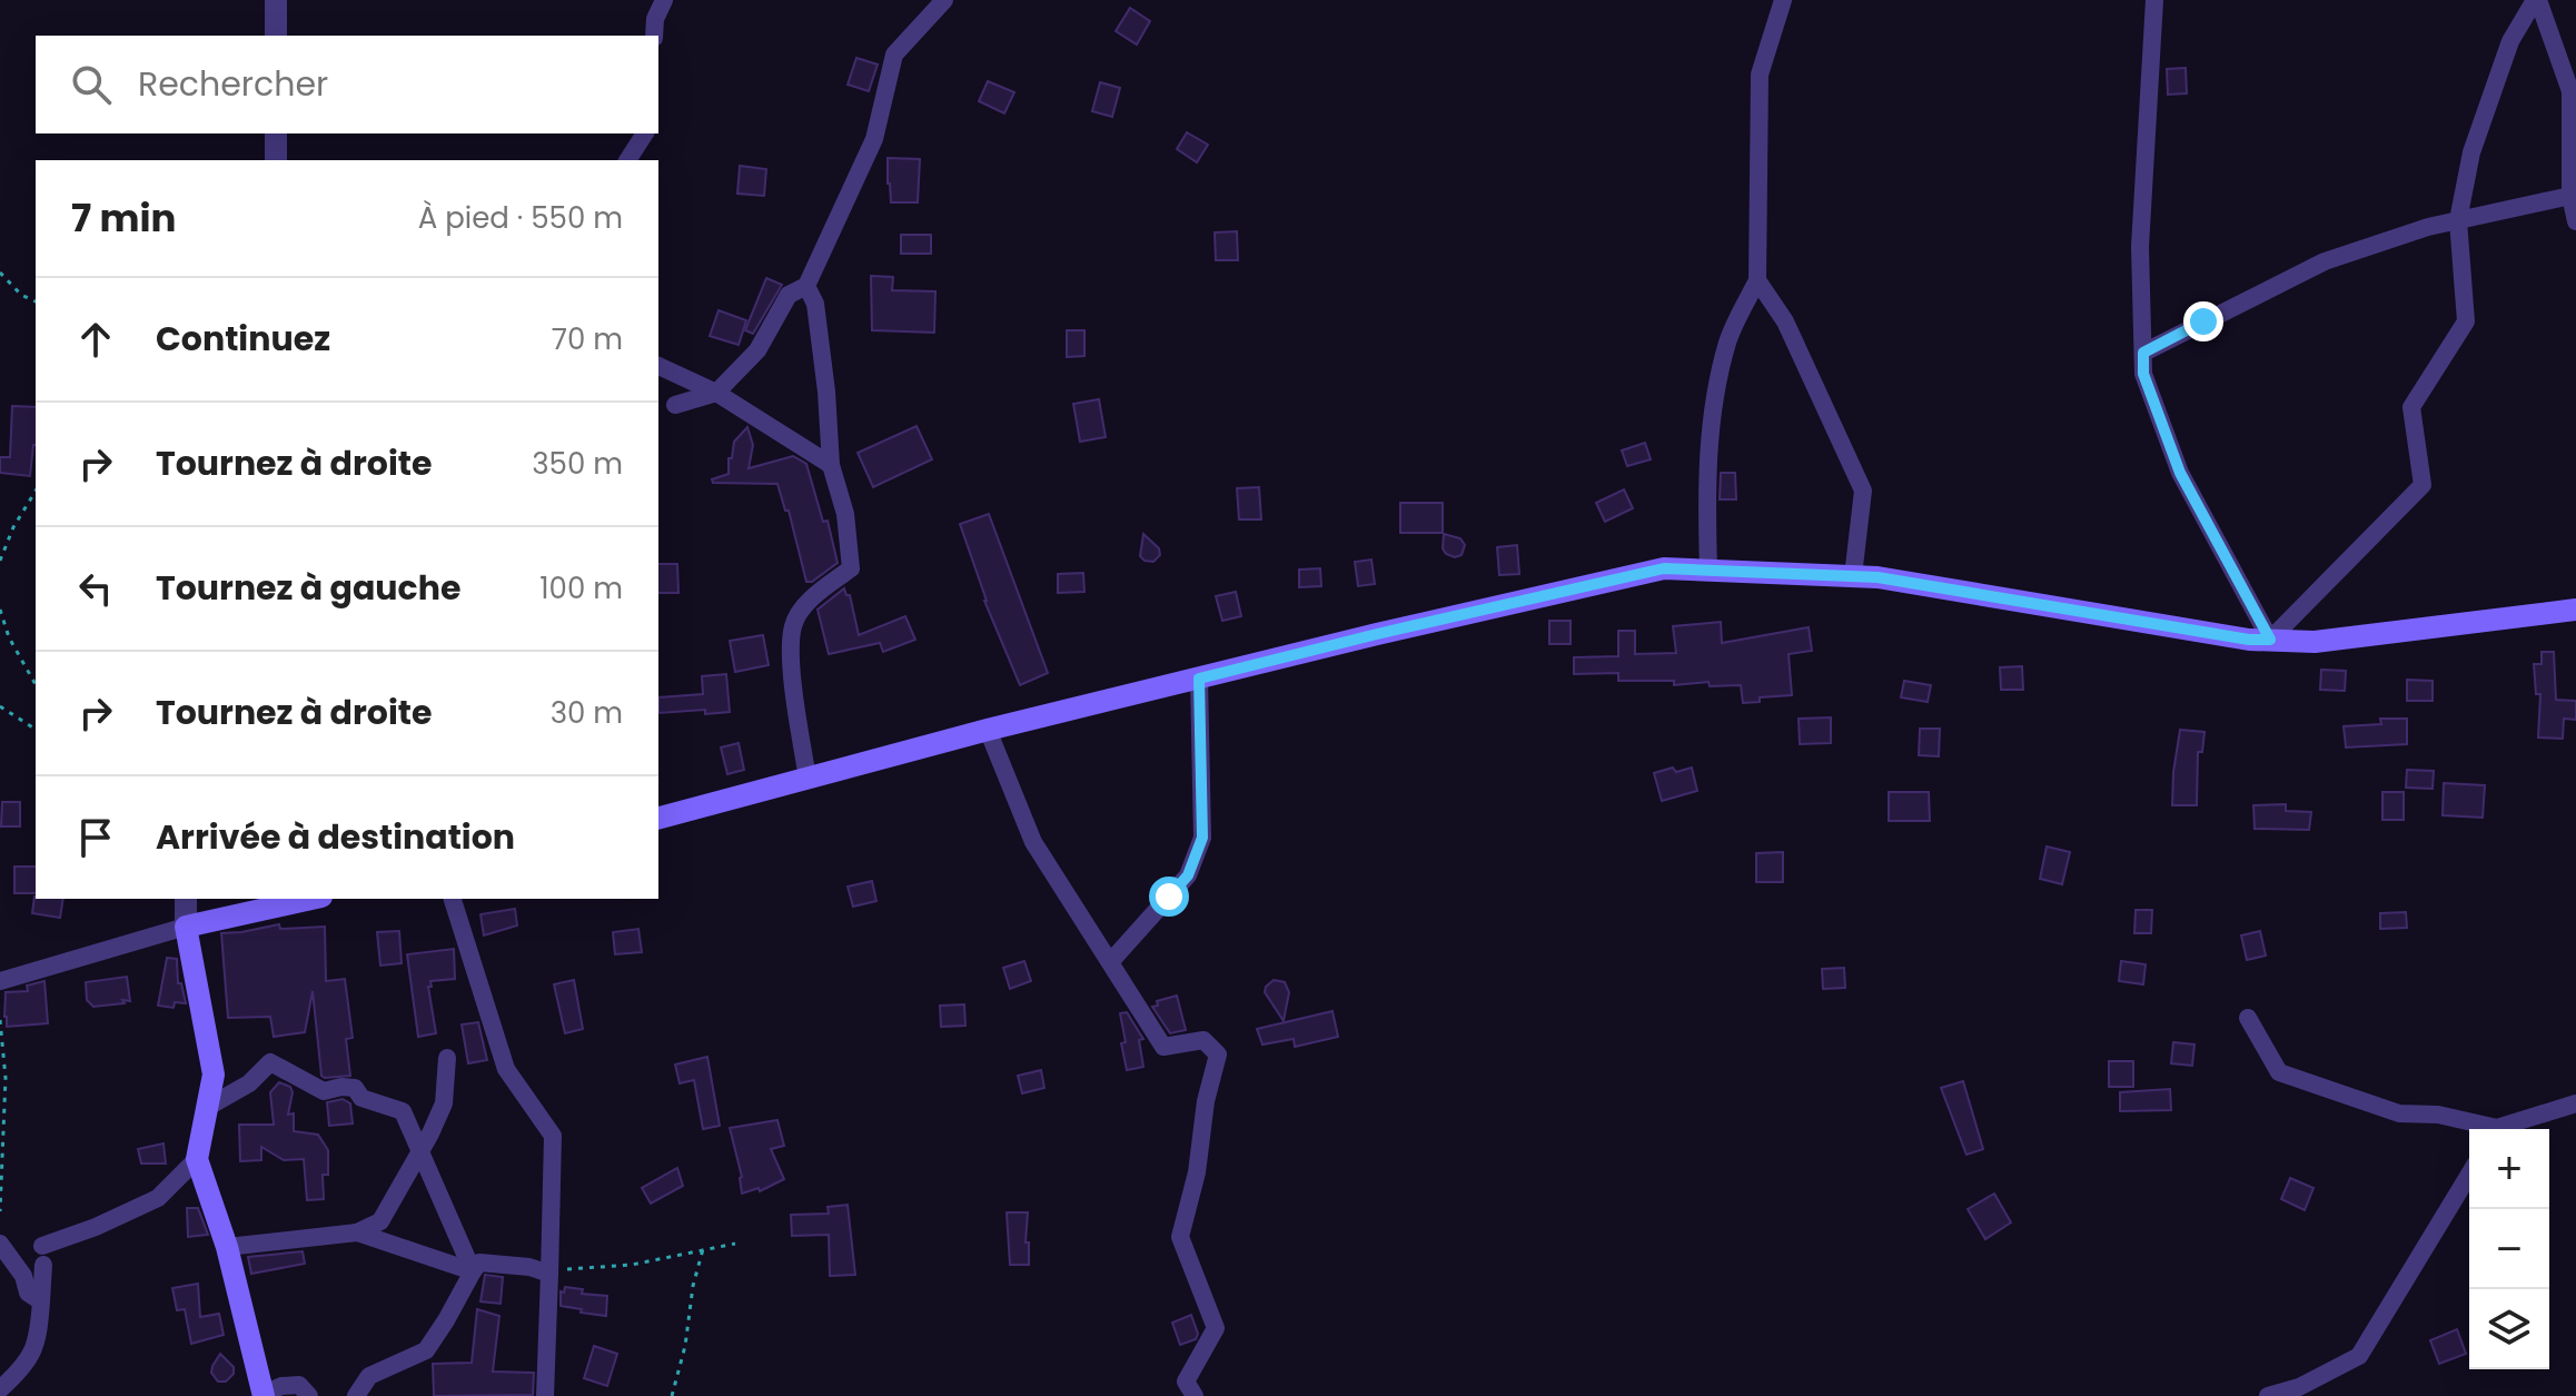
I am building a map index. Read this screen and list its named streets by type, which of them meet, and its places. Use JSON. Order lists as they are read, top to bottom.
{
  "page": {
    "search": "Rechercher",
    "heading": ["7 min", "À pied · 550 m"],
    "list": [
      ["Continuez", "70 m"],
      ["Tournez à droite", "350 m"],
      ["Tournez à gauche", "100 m"],
      ["Tournez à droite", "30 m"],
      "Arrivée à destination"
    ],
    "map_buttons": ["+", "−"]
  }
}
